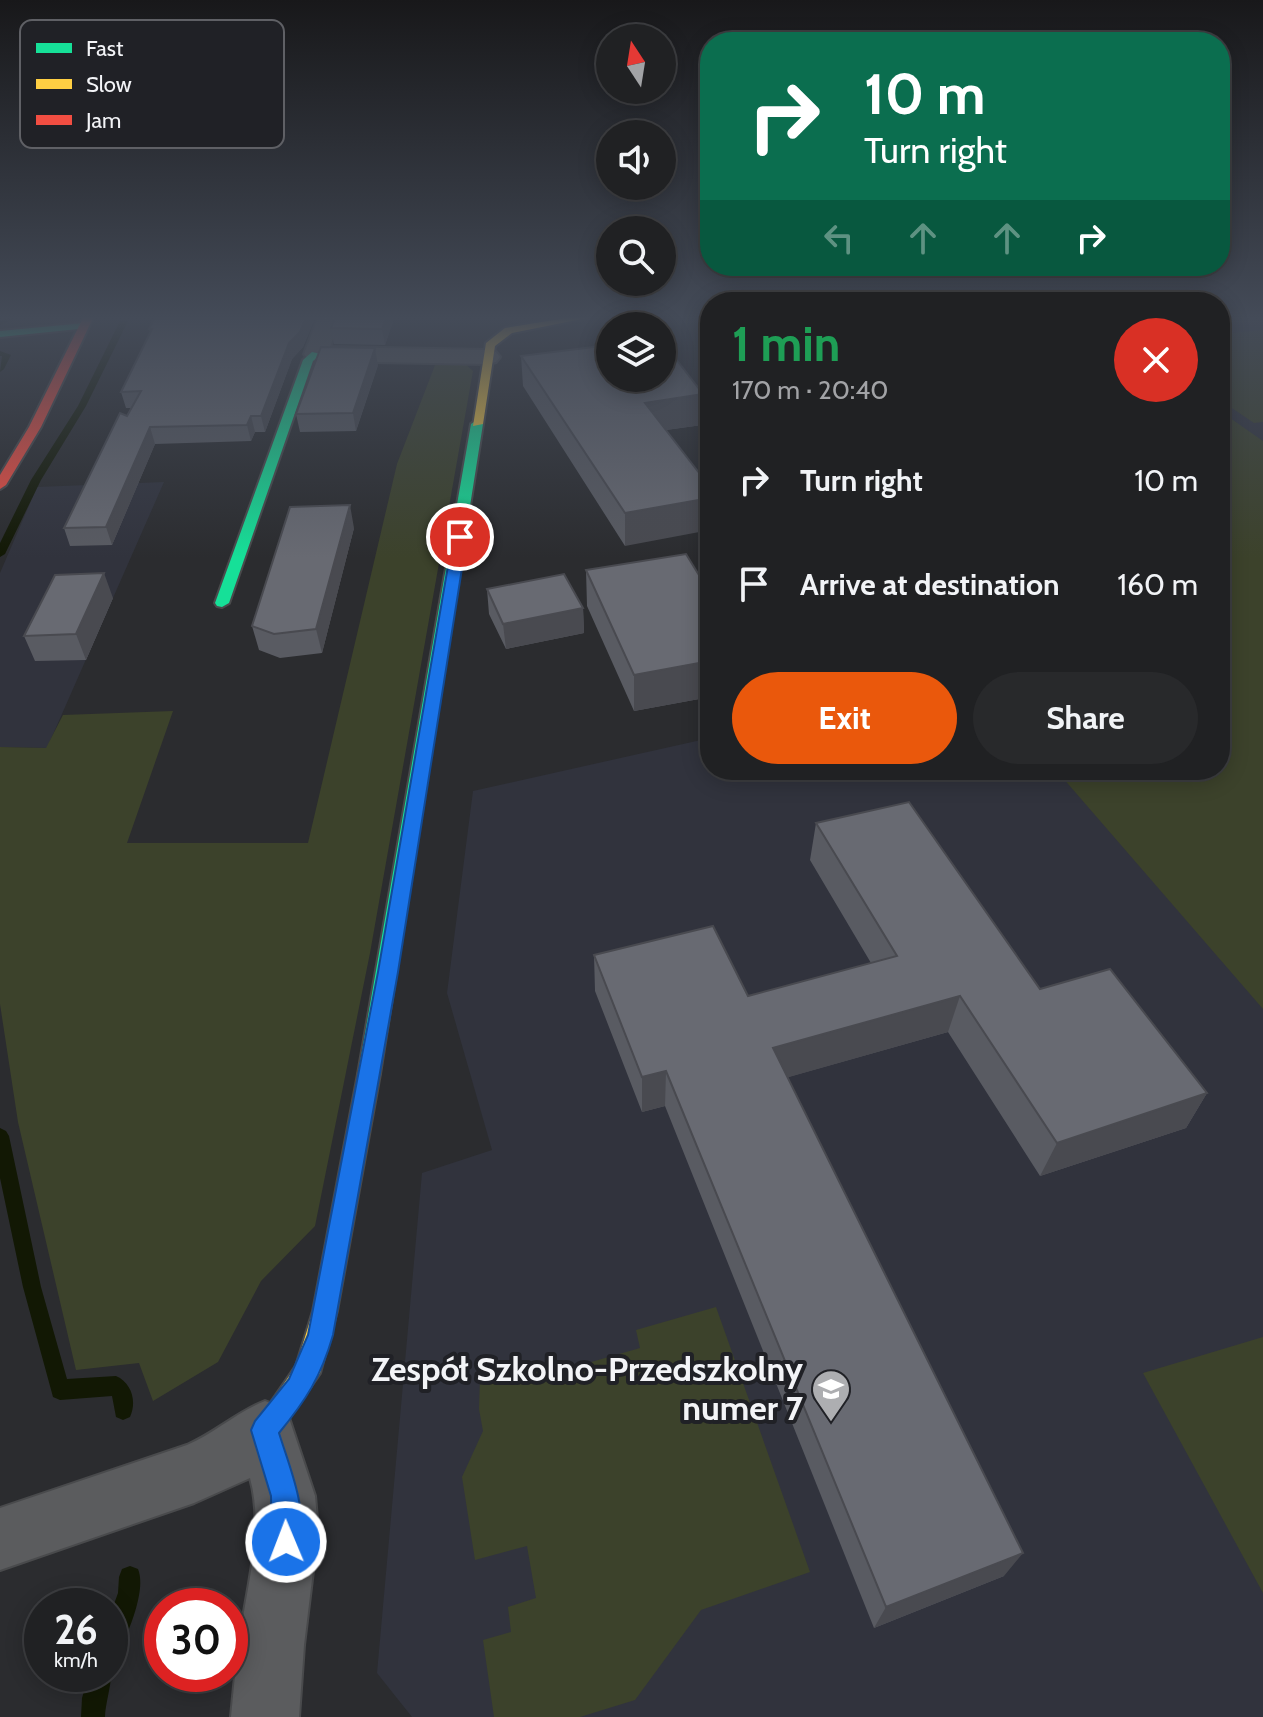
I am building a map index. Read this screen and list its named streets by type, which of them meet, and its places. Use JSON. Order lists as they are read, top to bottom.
{
  "places": {
    "school or university": ["Zespół Szkolno-Przedszkolny numer 7"]
  },
  "legend": ["Fast", "Slow", "Jam"],
  "north": "top",
  "page": {
    "turn": ["10 m", "Turn right"],
    "heading": ["1 min", "170 m · 20:40"],
    "list": [
      {
        "name": "Turn right",
        "value": "10 m"
      },
      {
        "name": "Arrive at destination",
        "value": "160 m"
      }
    ],
    "buttons": ["Exit", "Share"],
    "speed": "26 km/h",
    "limit": "30"
  }
}
